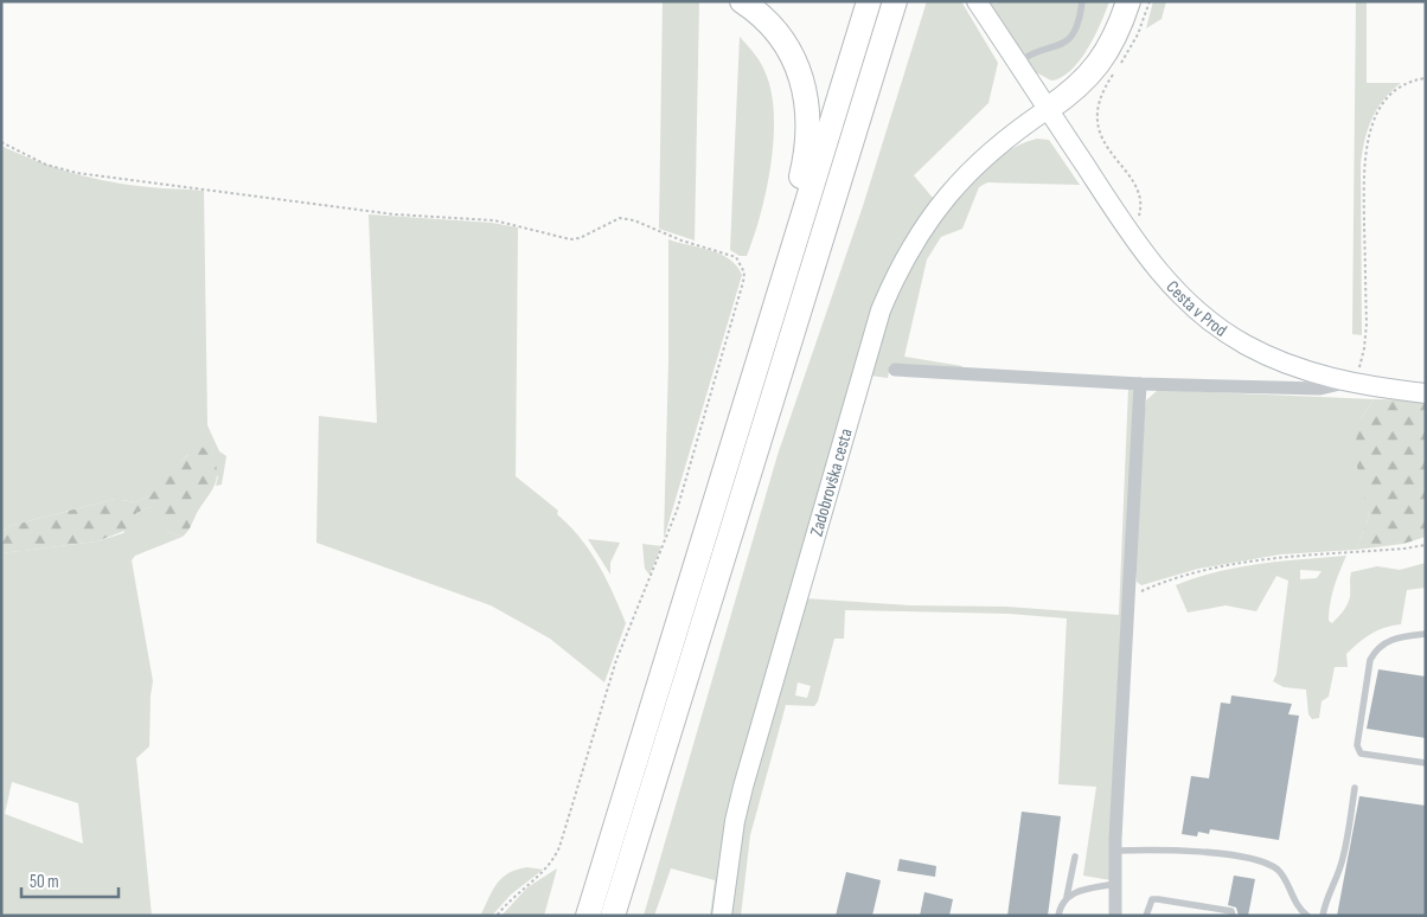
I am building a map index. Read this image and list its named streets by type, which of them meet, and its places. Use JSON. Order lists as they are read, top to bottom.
{
  "streets": {
    "main road": ["Cesta v Prod", "Zadobrovška cesta"]
  },
  "crossings": [
    ["Cesta v Prod", "Zadobrovška cesta"]
  ],
  "scale_bar": "50 m"
}
